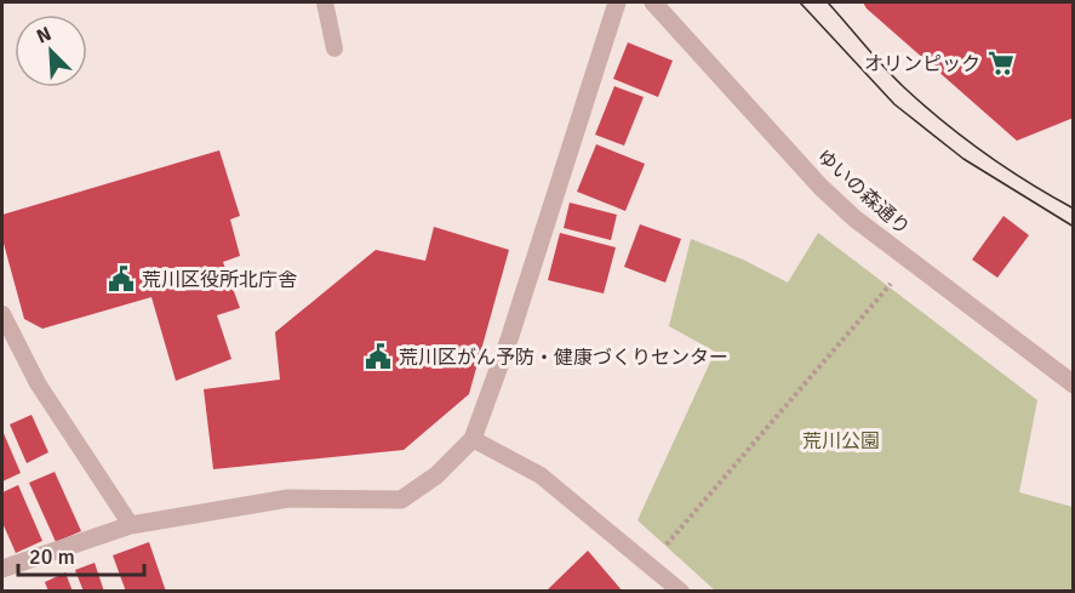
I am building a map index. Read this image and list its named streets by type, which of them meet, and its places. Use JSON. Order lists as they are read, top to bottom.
{
  "streets": {
    "street": ["ゆいの森通り"]
  },
  "parks": ["荒川公園"],
  "places": {
    "supermarket": ["オリンピック"],
    "public building": ["荒川区役所北庁舎", "荒川区がん予防・健康づくりセンター"]
  },
  "scale_bar": "20 m",
  "north": "top left"
}
